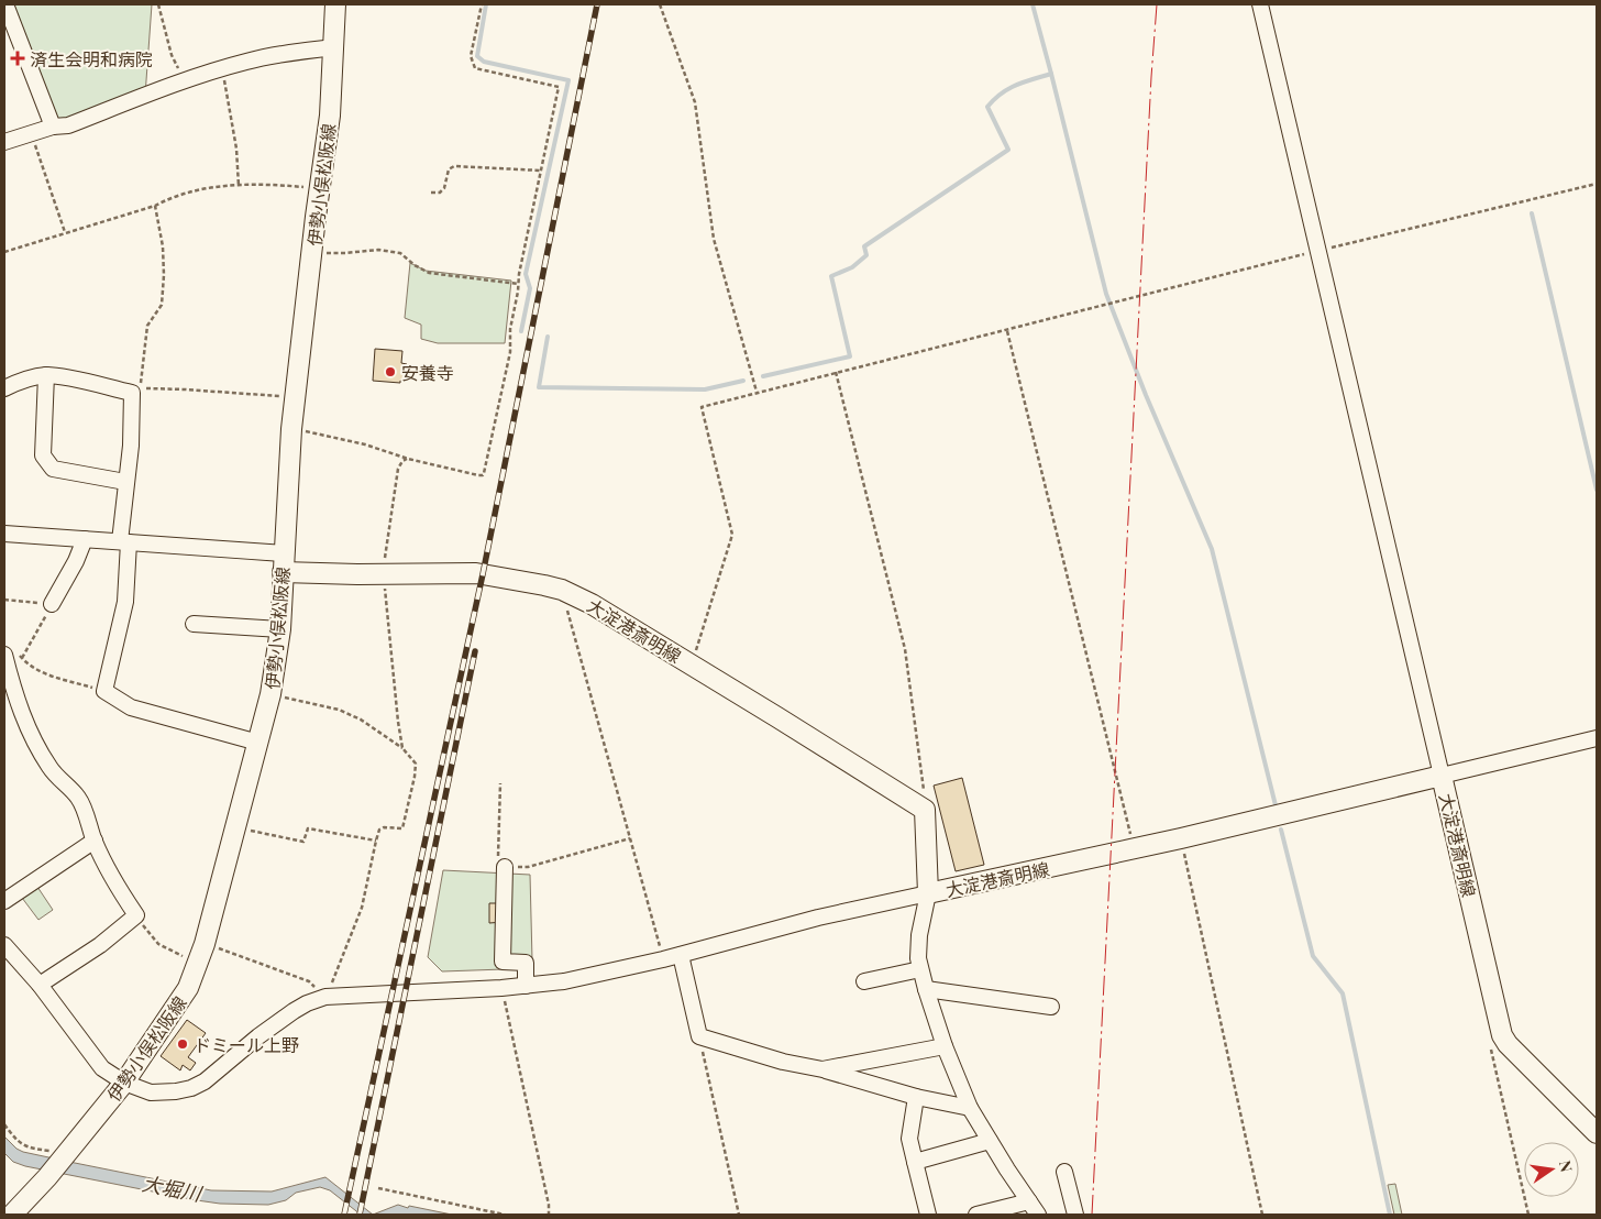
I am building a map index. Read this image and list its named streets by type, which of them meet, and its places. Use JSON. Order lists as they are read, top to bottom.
{
  "streets": {
    "main road": ["伊勢小俣松阪線", "大淀港斎明線"]
  },
  "crossings": [
    ["伊勢小俣松阪線", "大淀港斎明線"]
  ],
  "water": ["大堀川"],
  "places": {
    "health": ["済生会明和病院"],
    "other": ["安養寺", "ドミール上野"]
  },
  "north": "right"
}
